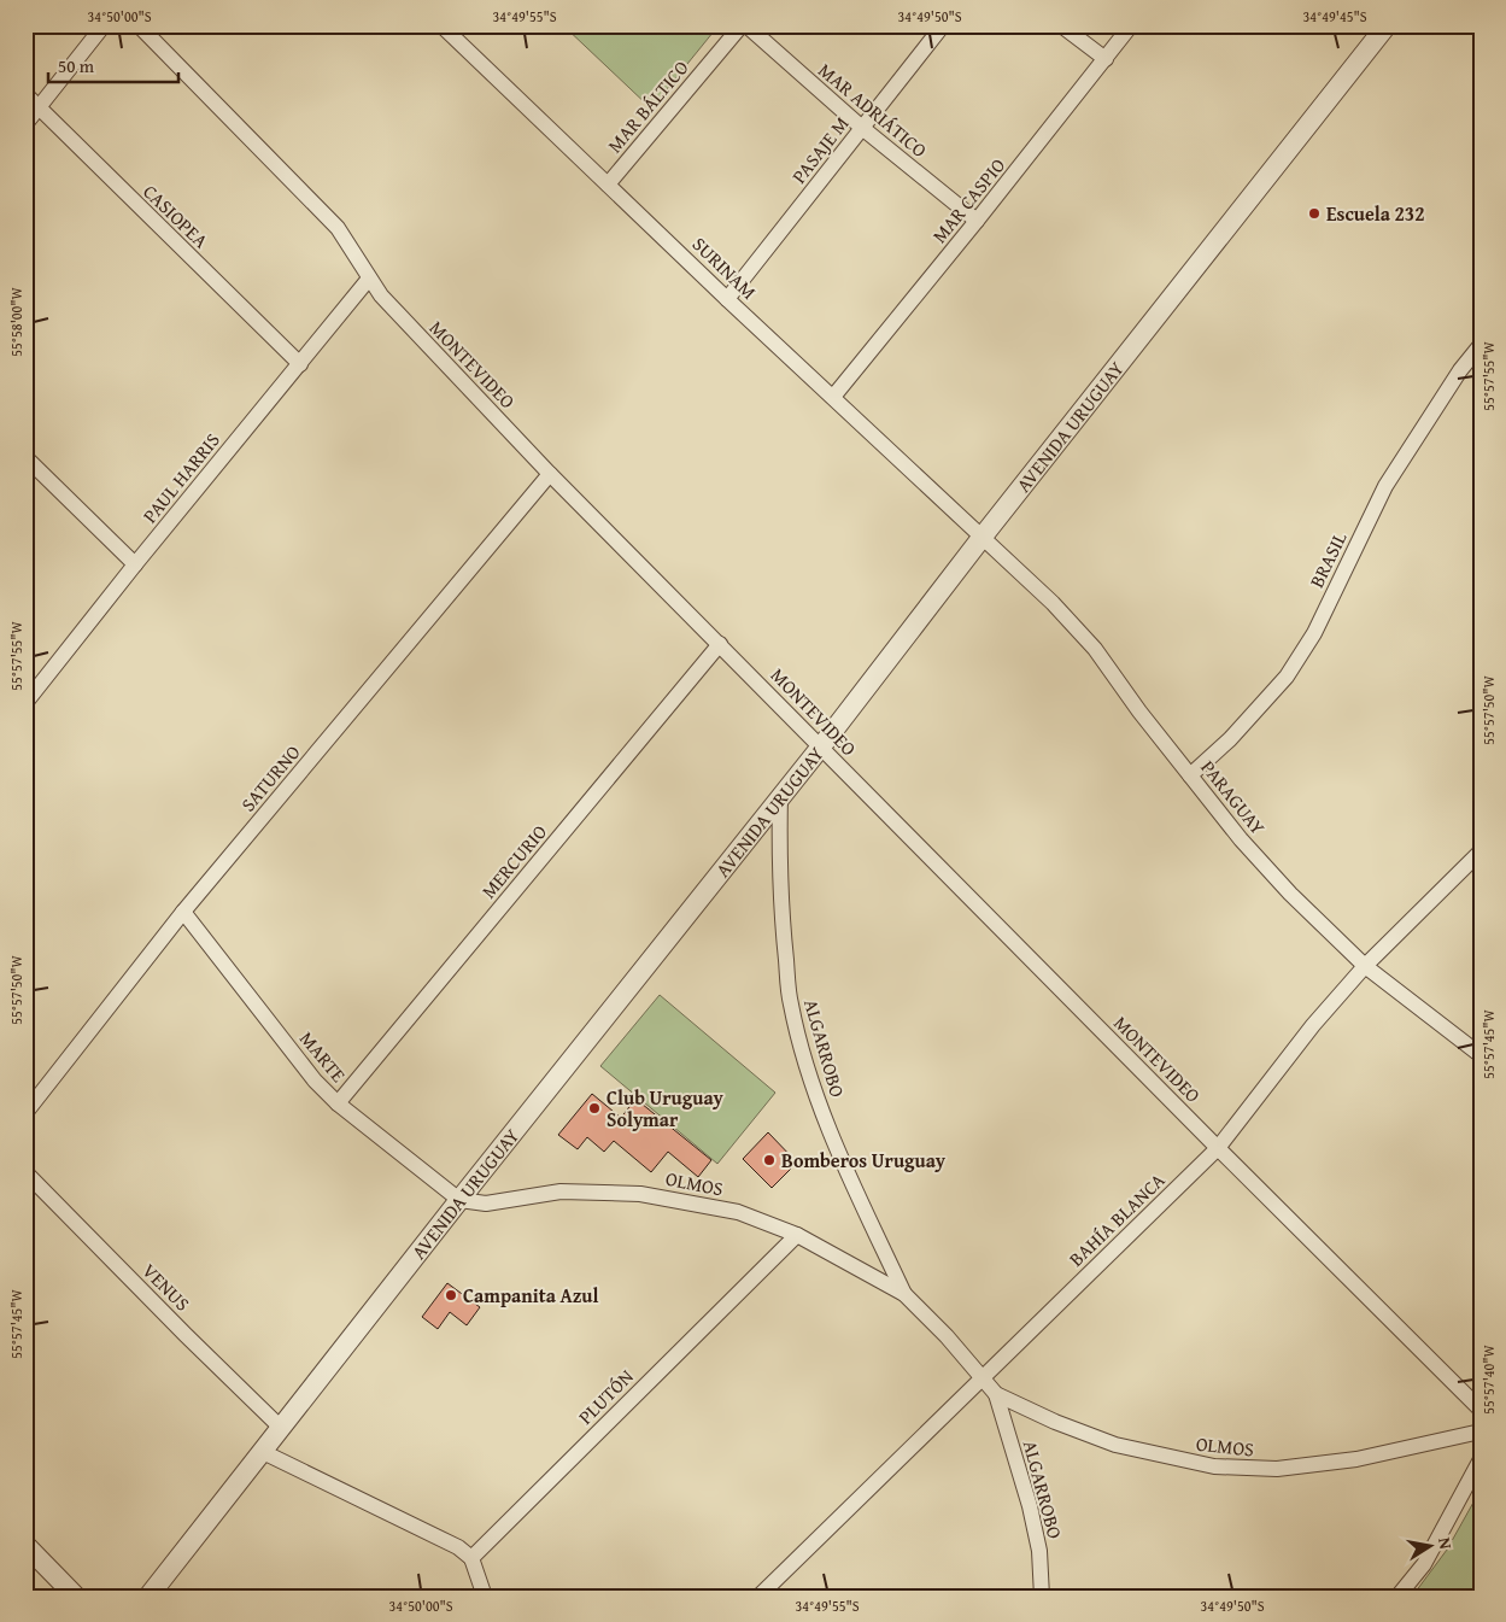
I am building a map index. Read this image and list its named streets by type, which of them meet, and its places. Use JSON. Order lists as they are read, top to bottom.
{
  "streets": {
    "street": [
      "MAR BÁLTICO",
      "MAR ADRIÁTICO",
      "PASAJE M",
      "MAR CASPIO",
      "CASIOPEA",
      "SURINAM",
      "MONTEVIDEO",
      "AVENIDA URUGUAY",
      "PAUL HARRIS",
      "BRASIL",
      "SATURNO",
      "PARAGUAY",
      "MERCURIO",
      "ALGARROBO",
      "MARTE",
      "OLMOS",
      "BAHÍA BLANCA",
      "VENUS",
      "PLUTÓN"
    ]
  },
  "crossings": [
    ["MAR BÁLTICO", "SURINAM"],
    ["MAR ADRIÁTICO", "PASAJE M"],
    ["MAR ADRIÁTICO", "MAR CASPIO"],
    ["PASAJE M", "SURINAM"],
    ["MAR CASPIO", "SURINAM"],
    ["CASIOPEA", "PAUL HARRIS"],
    ["SURINAM", "AVENIDA URUGUAY"],
    ["SURINAM", "PARAGUAY"],
    ["MONTEVIDEO", "AVENIDA URUGUAY"],
    ["MONTEVIDEO", "PAUL HARRIS"],
    ["MONTEVIDEO", "SATURNO"],
    ["MONTEVIDEO", "MERCURIO"],
    ["MONTEVIDEO", "BAHÍA BLANCA"],
    ["AVENIDA URUGUAY", "PARAGUAY"],
    ["AVENIDA URUGUAY", "ALGARROBO"],
    ["AVENIDA URUGUAY", "MARTE"],
    ["AVENIDA URUGUAY", "OLMOS"],
    ["AVENIDA URUGUAY", "VENUS"],
    ["BRASIL", "PARAGUAY"],
    ["SATURNO", "MARTE"],
    ["PARAGUAY", "BAHÍA BLANCA"],
    ["MERCURIO", "MARTE"],
    ["ALGARROBO", "OLMOS"],
    ["MARTE", "OLMOS"],
    ["OLMOS", "BAHÍA BLANCA"],
    ["OLMOS", "PLUTÓN"]
  ],
  "places": [
    "Escuela 232",
    "Club Uruguay Solymar",
    "Bomberos Uruguay",
    "Campanita Azul"
  ],
  "scale_bar": "50 m",
  "north": "right",
  "coordinates": [
    "34°50'00\"S",
    "34°49'55\"S",
    "34°49'50\"S",
    "34°49'45\"S",
    "55°58'00\"W",
    "55°57'55\"W",
    "55°57'50\"W",
    "55°57'45\"W",
    "55°57'40\"W"
  ]
}
